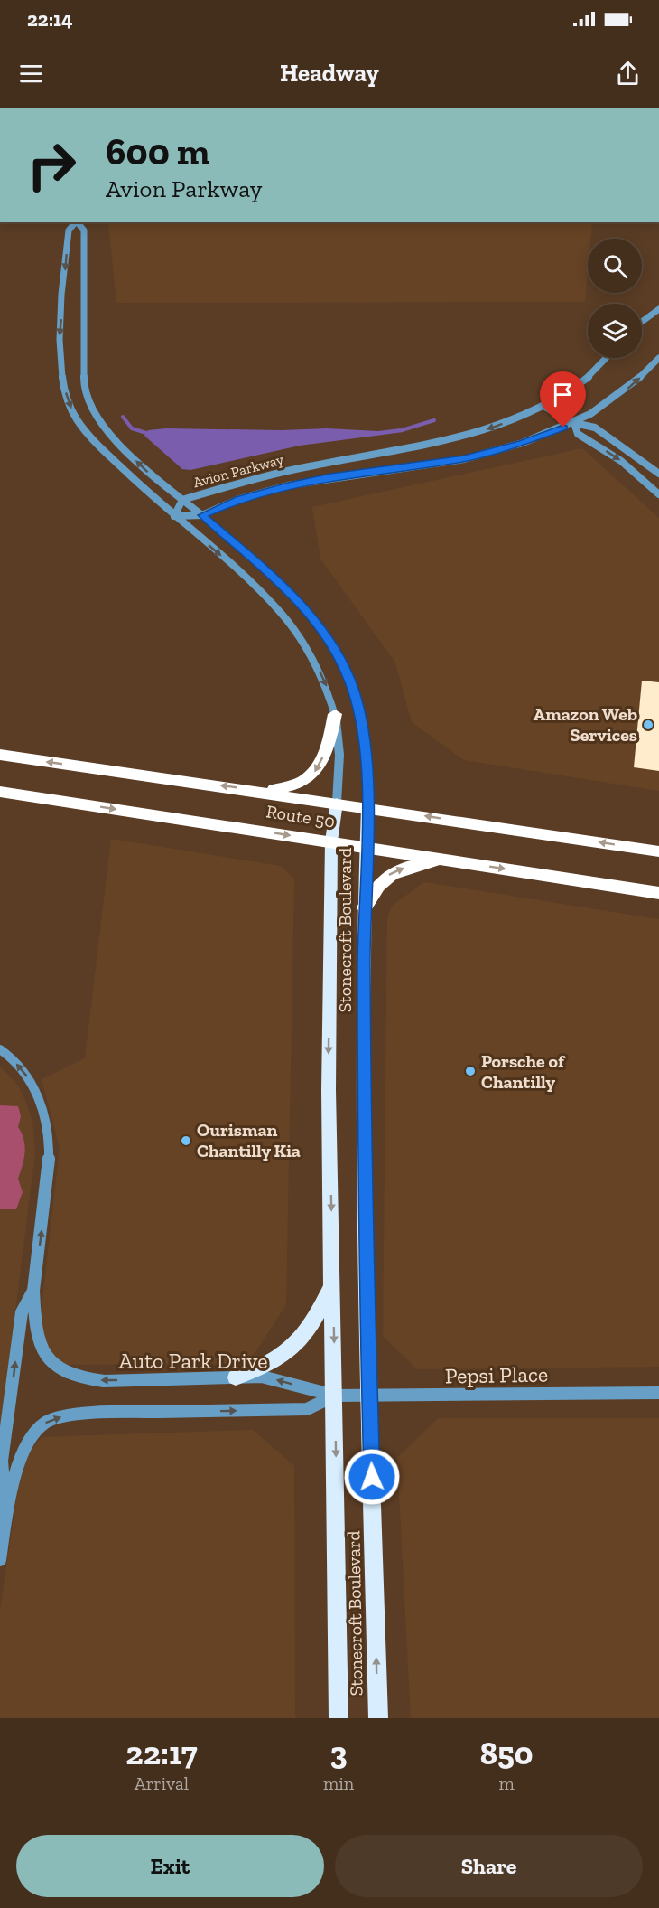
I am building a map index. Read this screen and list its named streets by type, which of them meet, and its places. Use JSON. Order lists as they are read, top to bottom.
{
  "streets": {
    "highway": ["Route 50"],
    "main road": ["Stonecroft Boulevard"],
    "street": ["Avion Parkway", "Auto Park Drive", "Pepsi Place"]
  },
  "crossings": [
    ["Avion Parkway", "Stonecroft Boulevard"],
    ["Route 50", "Stonecroft Boulevard"],
    ["Stonecroft Boulevard", "Auto Park Drive"],
    ["Stonecroft Boulevard", "Pepsi Place"],
    ["Auto Park Drive", "Pepsi Place"]
  ],
  "one_way": ["Auto Park Drive"],
  "places": ["Amazon Web Services", "Porsche of Chantilly", "Ourisman Chantilly Kia"],
  "page": {
    "status": "22:14",
    "header": "Headway",
    "turn": ["600 m", "Avion Parkway"],
    "eta": [
      "22:17",
      "Arrival",
      "3",
      "min",
      "850",
      "m"
    ],
    "buttons": ["Exit", "Share"]
  }
}
